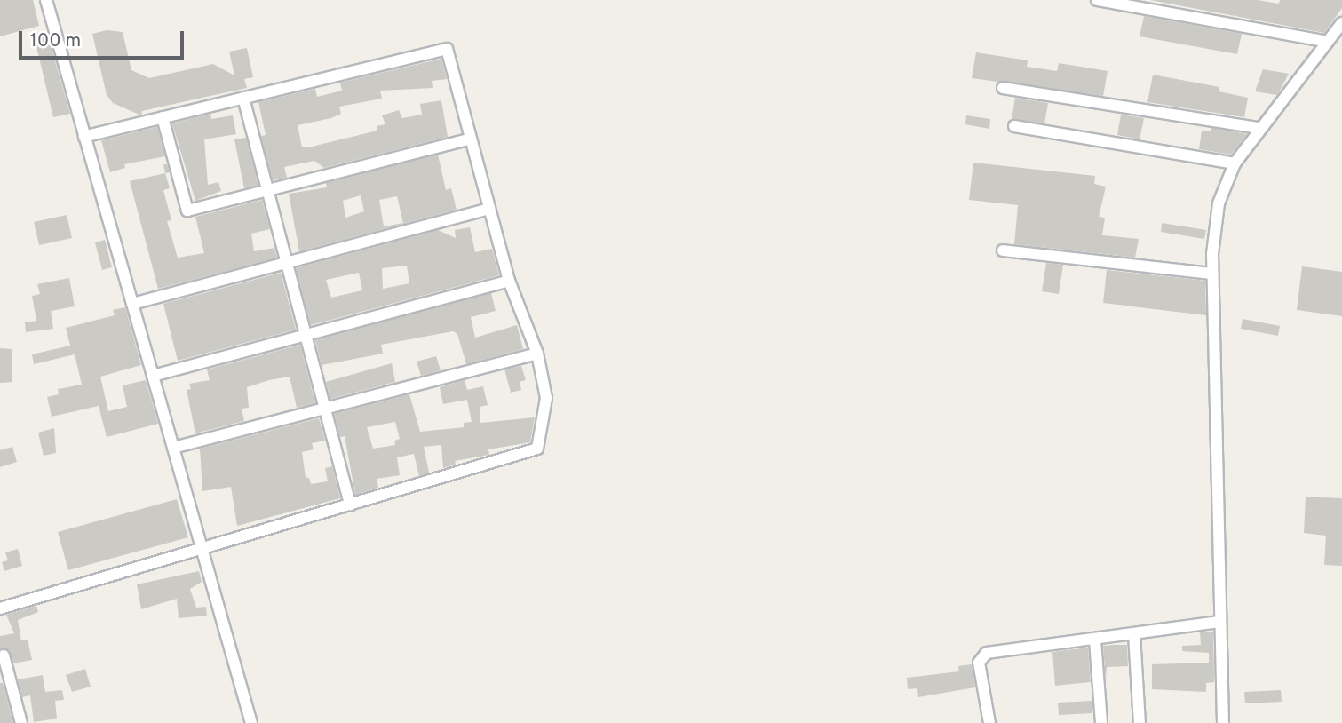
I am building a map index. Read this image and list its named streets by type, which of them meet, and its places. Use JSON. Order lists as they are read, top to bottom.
{
  "scale_bar": "100 m"
}
